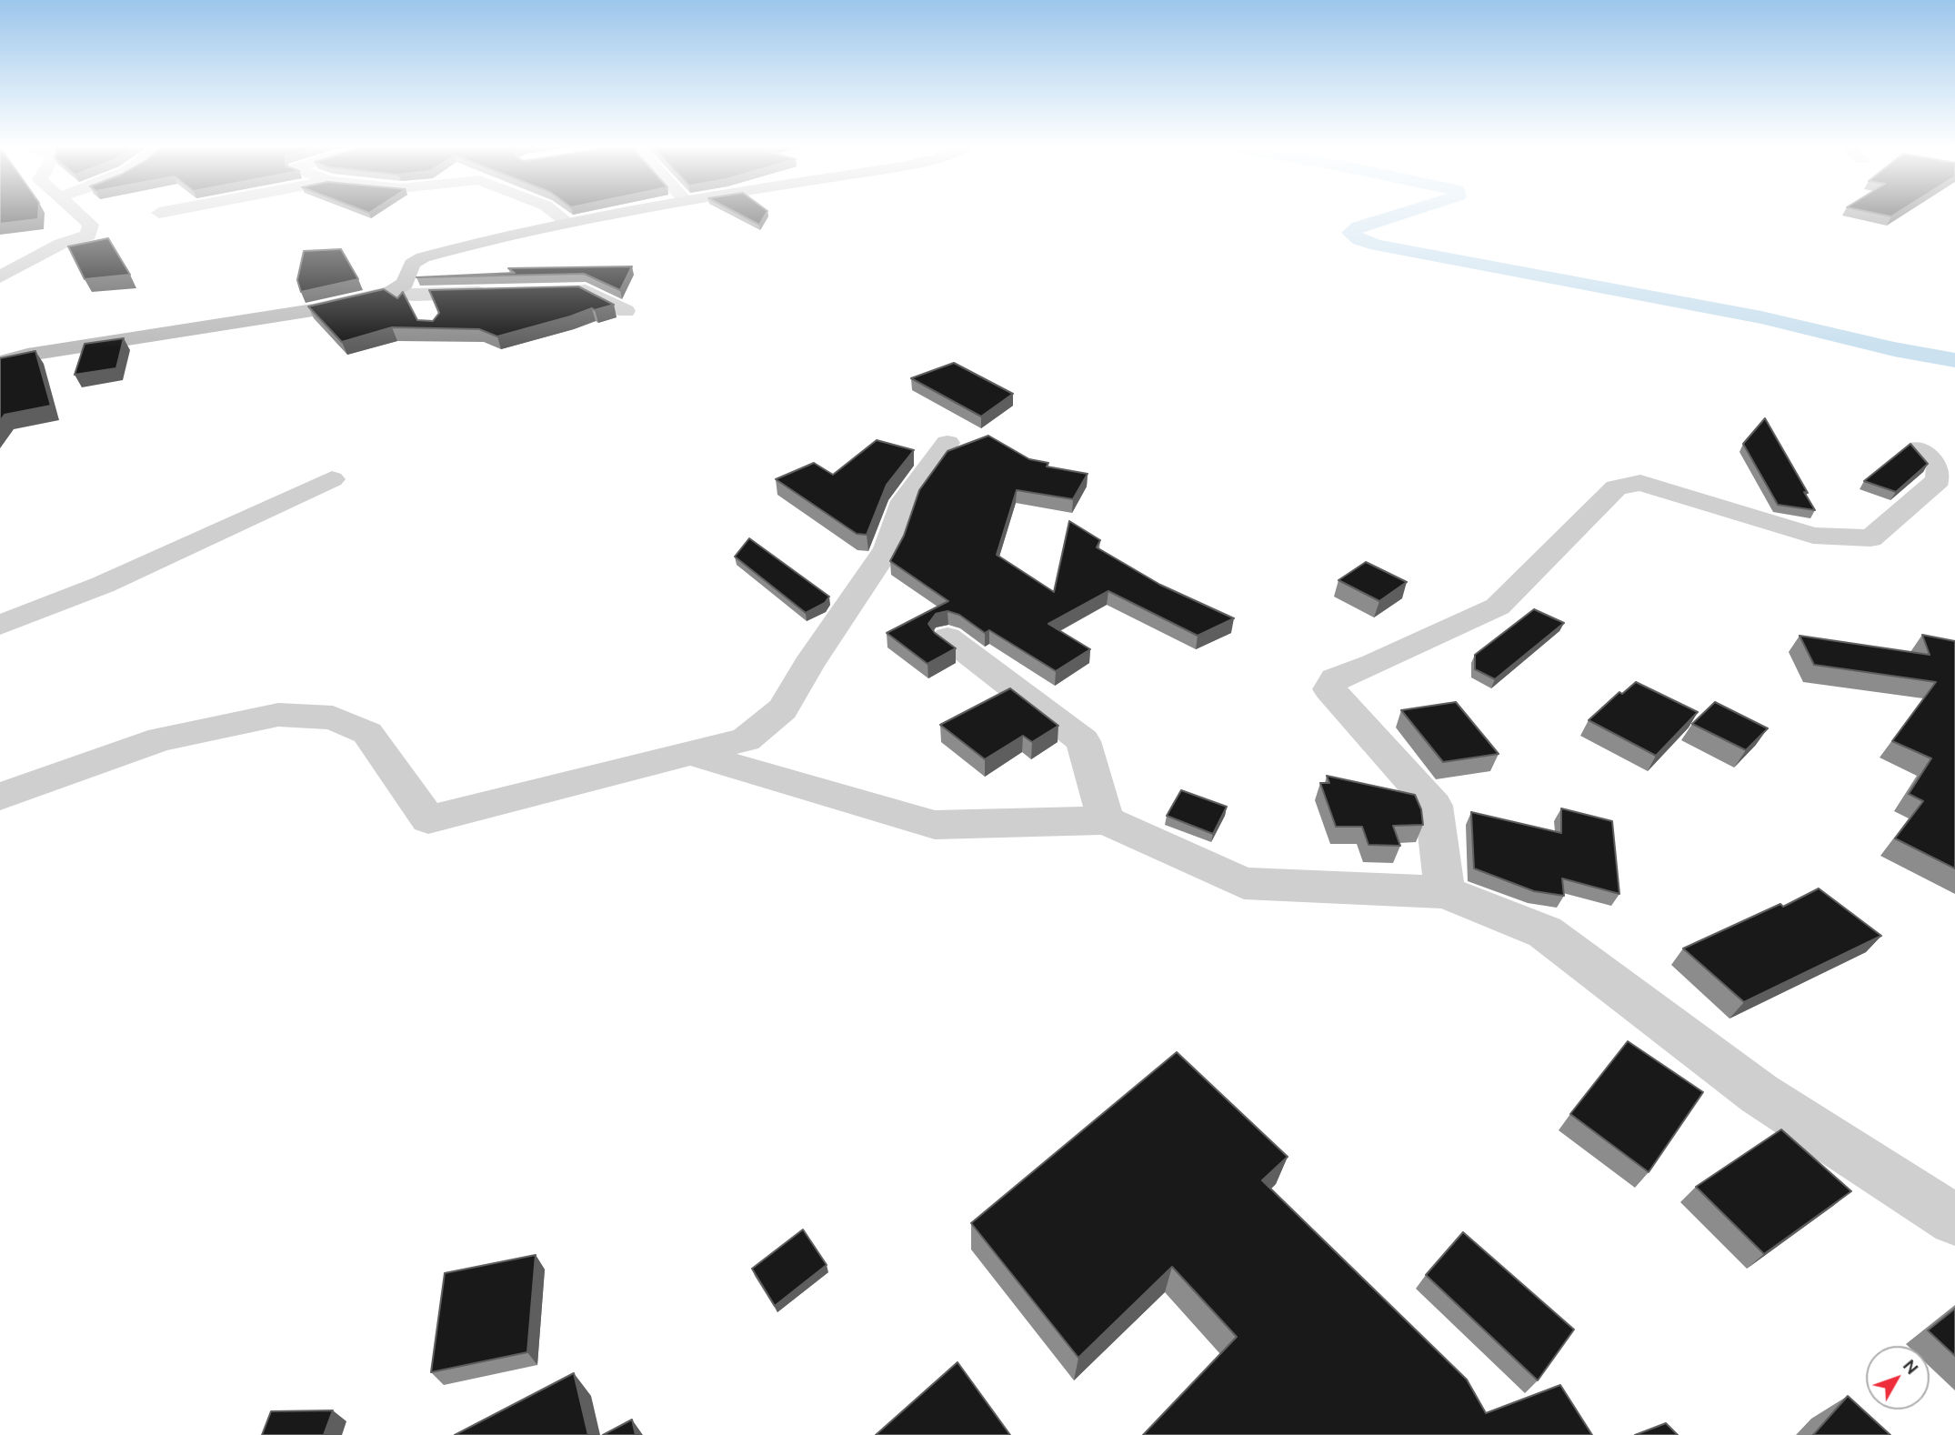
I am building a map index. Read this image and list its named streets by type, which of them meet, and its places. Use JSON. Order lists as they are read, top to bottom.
{
  "north": "top right"
}
